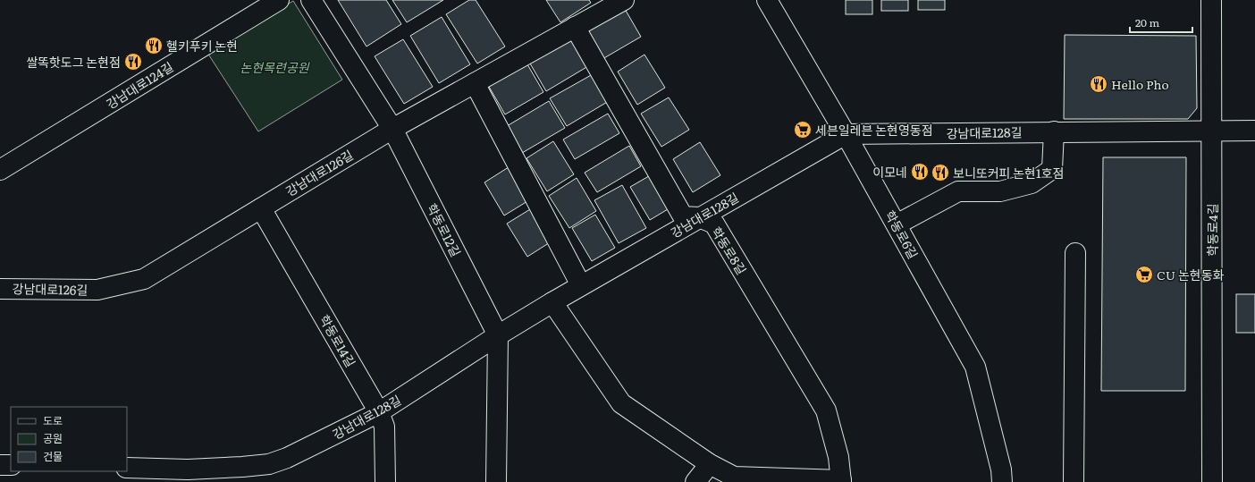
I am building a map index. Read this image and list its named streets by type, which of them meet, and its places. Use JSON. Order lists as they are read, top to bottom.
{
  "streets": {
    "street": [
      "강남대로124길",
      "강남대로128길",
      "강남대로126길",
      "학동로12길",
      "학동로4길",
      "학동로6길",
      "학동로8길",
      "학동로14길"
    ]
  },
  "crossings": [
    ["강남대로128길", "학동로12길"],
    ["강남대로128길", "학동로4길"],
    ["강남대로128길", "학동로6길"],
    ["강남대로128길", "학동로8길"],
    ["강남대로128길", "학동로14길"],
    ["강남대로126길", "학동로12길"],
    ["강남대로126길", "학동로8길"],
    ["강남대로126길", "학동로14길"]
  ],
  "parks": ["논현목련공원"],
  "places": {
    "restaurant": [
      "헬키푸키 논현",
      "쌀똑핫도그 논현점",
      "Hello Pho",
      "이모네",
      "보니또커피 논현1호점"
    ],
    "supermarket": ["세븐일레븐 논현영동점", "CU 논현동화"]
  },
  "legend": ["도로", "공원", "건물"],
  "scale_bar": "20 m"
}
